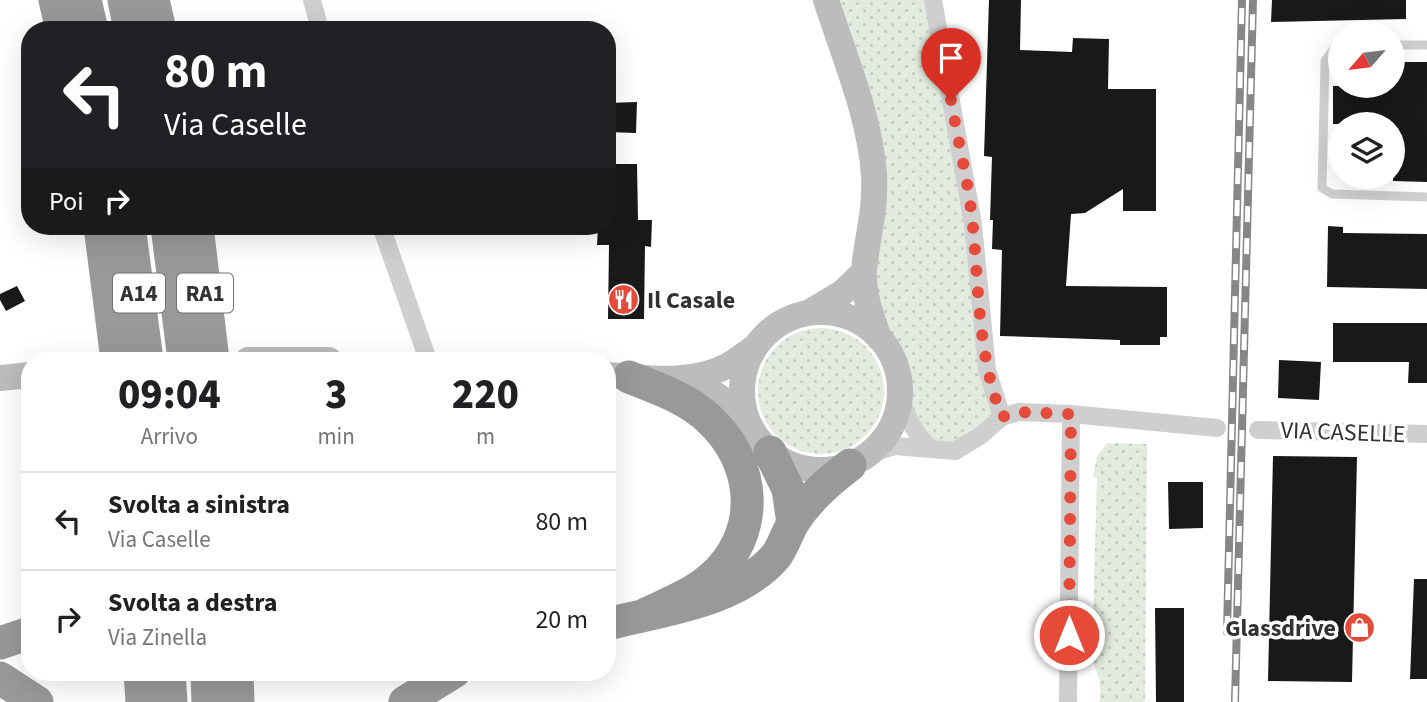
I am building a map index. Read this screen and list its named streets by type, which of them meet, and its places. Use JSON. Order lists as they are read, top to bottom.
{
  "streets": {
    "highway": ["A14", "RA1"],
    "street": ["VIA CASELLE"]
  },
  "places": {
    "restaurant": ["Il Casale"],
    "shop": ["Glassdrive"]
  },
  "north": "bottom left",
  "page": {
    "turn": ["80 m", "Via Caselle"],
    "then": "Poi",
    "eta": [
      "09:04",
      "Arrivo",
      "3",
      "min",
      "220",
      "m"
    ],
    "list": [
      {
        "name": "Svolta a sinistra",
        "note": "Via Caselle",
        "value": "80 m"
      },
      {
        "name": "Svolta a destra",
        "note": "Via Zinella",
        "value": "20 m"
      }
    ]
  }
}
